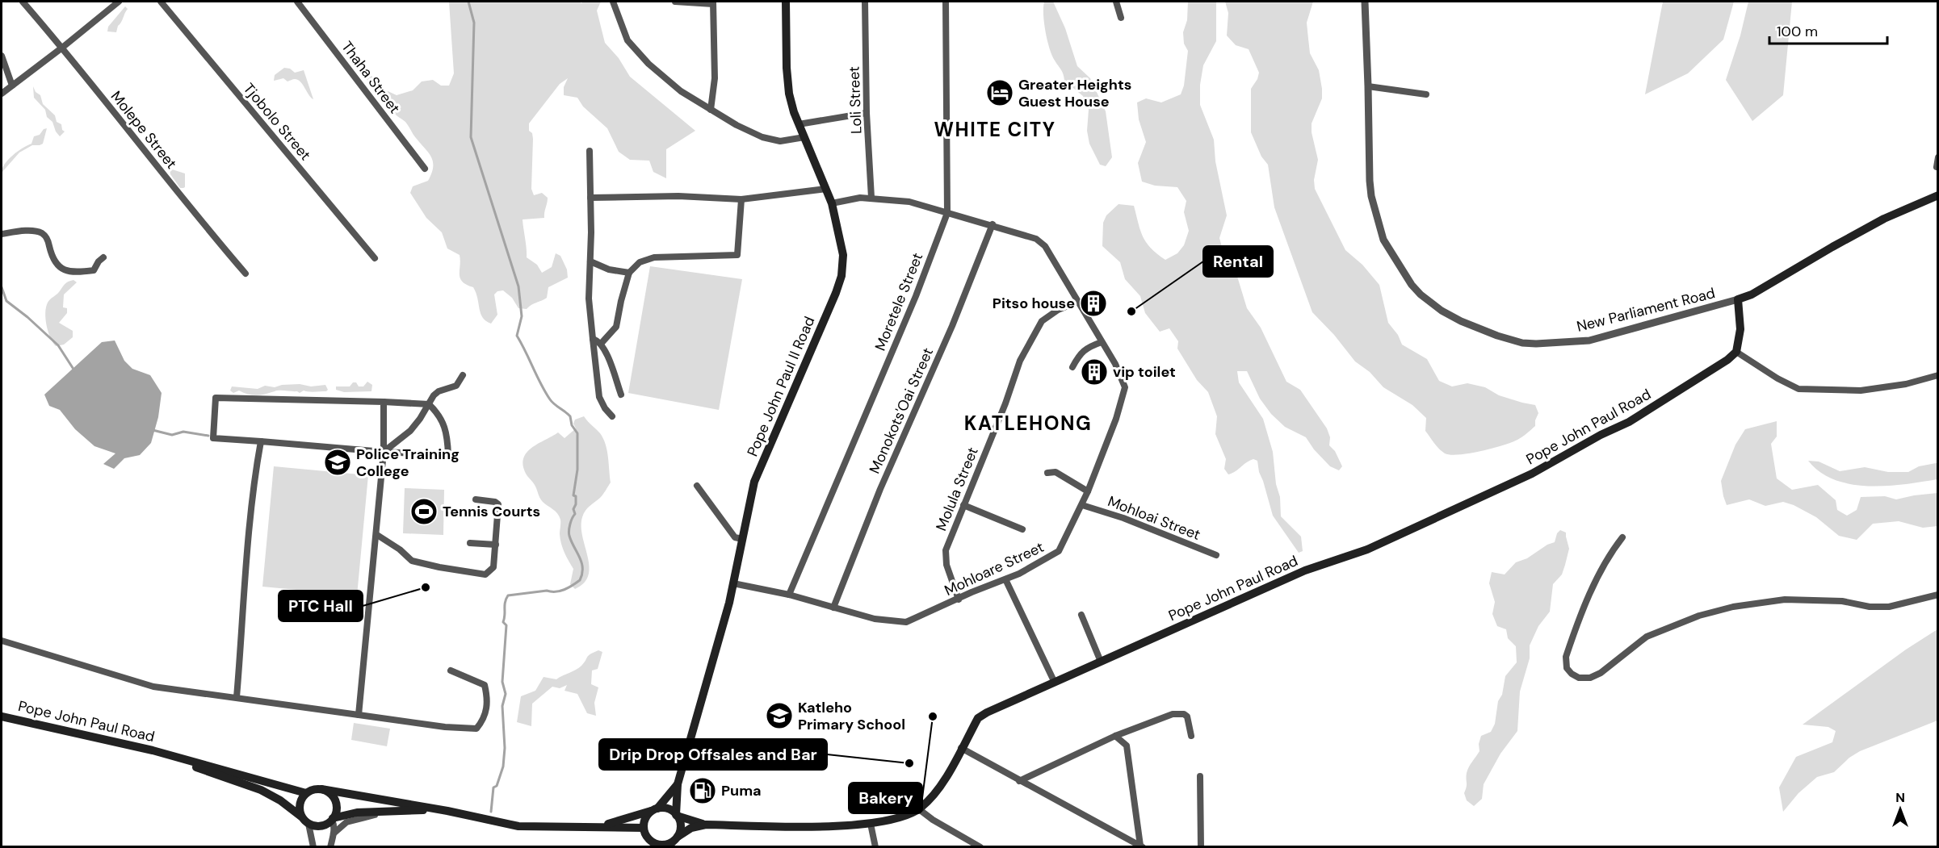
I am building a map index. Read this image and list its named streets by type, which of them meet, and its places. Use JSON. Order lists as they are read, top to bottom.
{
  "streets": {
    "main road": ["New Parliament Road", "Pope John Paul II Road", "Pope John Paul Road"],
    "street": [
      "Thaha Street",
      "Loli Street",
      "Tjobolo Street",
      "Molepe Street",
      "Moretele Street",
      "Monokots'Oai Street",
      "Molula Street",
      "Mohloai Street",
      "Mohloare Street"
    ]
  },
  "crossings": [
    ["Loli Street", "Mohloare Street"],
    ["Moretele Street", "Mohloare Street"],
    ["Pope John Paul II Road", "Mohloare Street"],
    ["Monokots'Oai Street", "Mohloare Street"],
    ["Molula Street", "Mohloare Street"],
    ["Mohloai Street", "Mohloare Street"]
  ],
  "districts": ["WHITE CITY", "KATLEHONG"],
  "places": {
    "hotel": ["Greater Heights Guest House"],
    "building": ["Pitso house", "vip toilet"],
    "other": [
      "Rental",
      "PTC Hall",
      "Bakery",
      "Drip Drop Offsales and Bar"
    ],
    "school or university": ["Police Training College", "Katleho Primary School"],
    "sports": ["Tennis Courts"],
    "fuel station": ["Puma"]
  },
  "scale_bar": "100 m",
  "north": "top"
}
